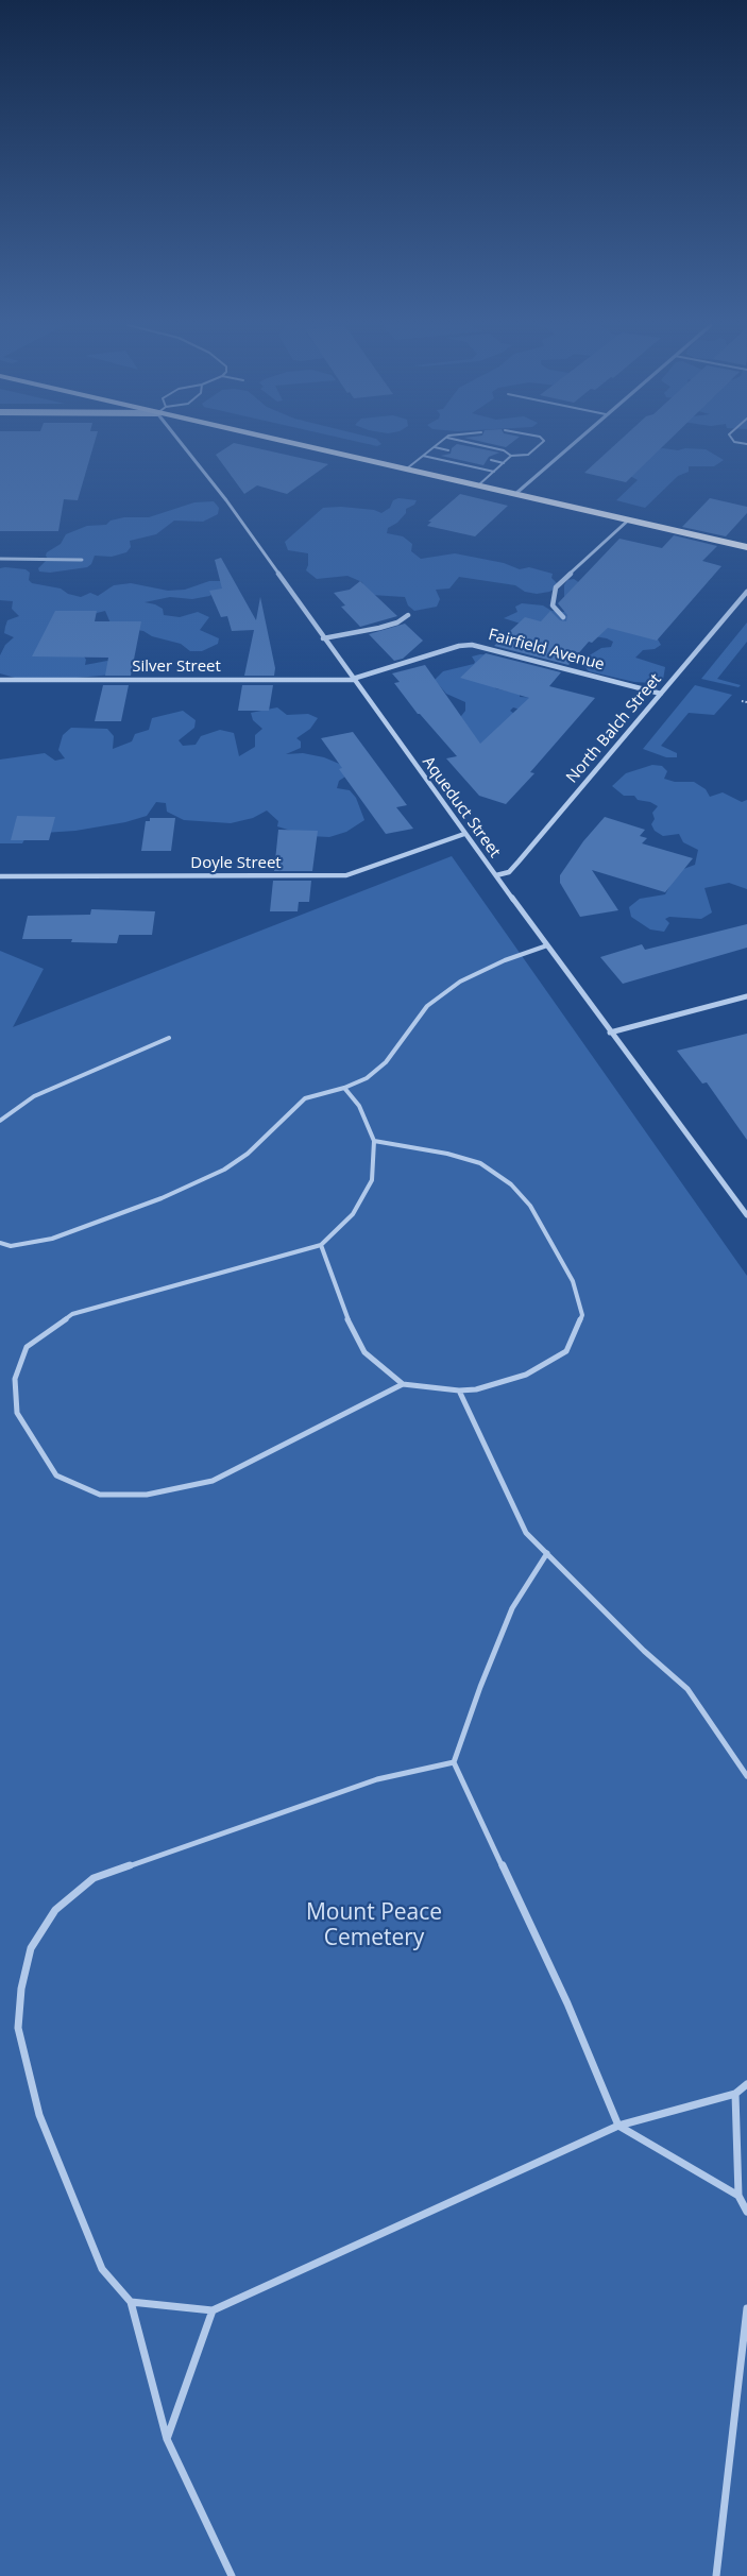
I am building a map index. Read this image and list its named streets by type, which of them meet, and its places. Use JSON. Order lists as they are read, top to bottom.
{
  "streets": {
    "street": [
      "Fairfield Avenue",
      "Silver Street",
      "North Balch Street",
      "Aqueduct Street",
      "Doyle Street"
    ]
  },
  "crossings": [
    ["Fairfield Avenue", "Silver Street"],
    ["Fairfield Avenue", "North Balch Street"],
    ["Fairfield Avenue", "Aqueduct Street"],
    ["Silver Street", "Aqueduct Street"],
    ["North Balch Street", "Aqueduct Street"],
    ["Aqueduct Street", "Doyle Street"]
  ],
  "parks": ["Mount Peace Cemetery"]
}
